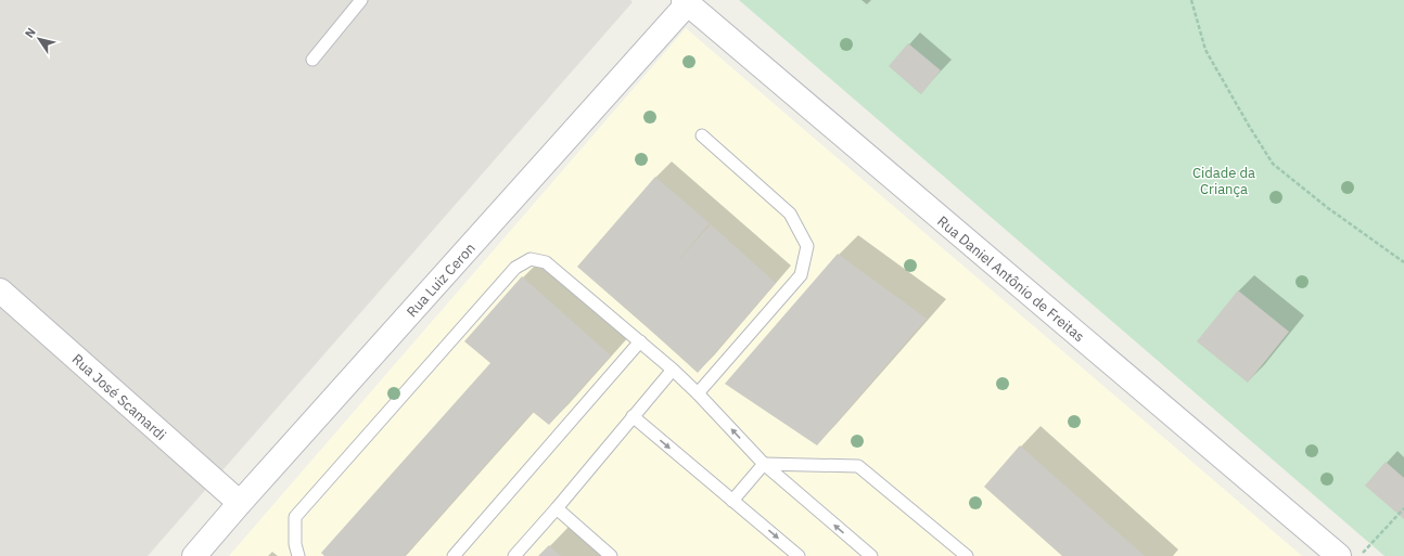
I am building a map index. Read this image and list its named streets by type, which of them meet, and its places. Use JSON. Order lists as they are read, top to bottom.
{
  "streets": {
    "street": ["Rua Daniel Antônio de Freitas", "Rua Luiz Ceron", "Rua José Scamardi"]
  },
  "crossings": [
    ["Rua Daniel Antônio de Freitas", "Rua Luiz Ceron"],
    ["Rua Luiz Ceron", "Rua José Scamardi"]
  ],
  "parks": ["Cidade da Criança"],
  "north": "top left"
}
